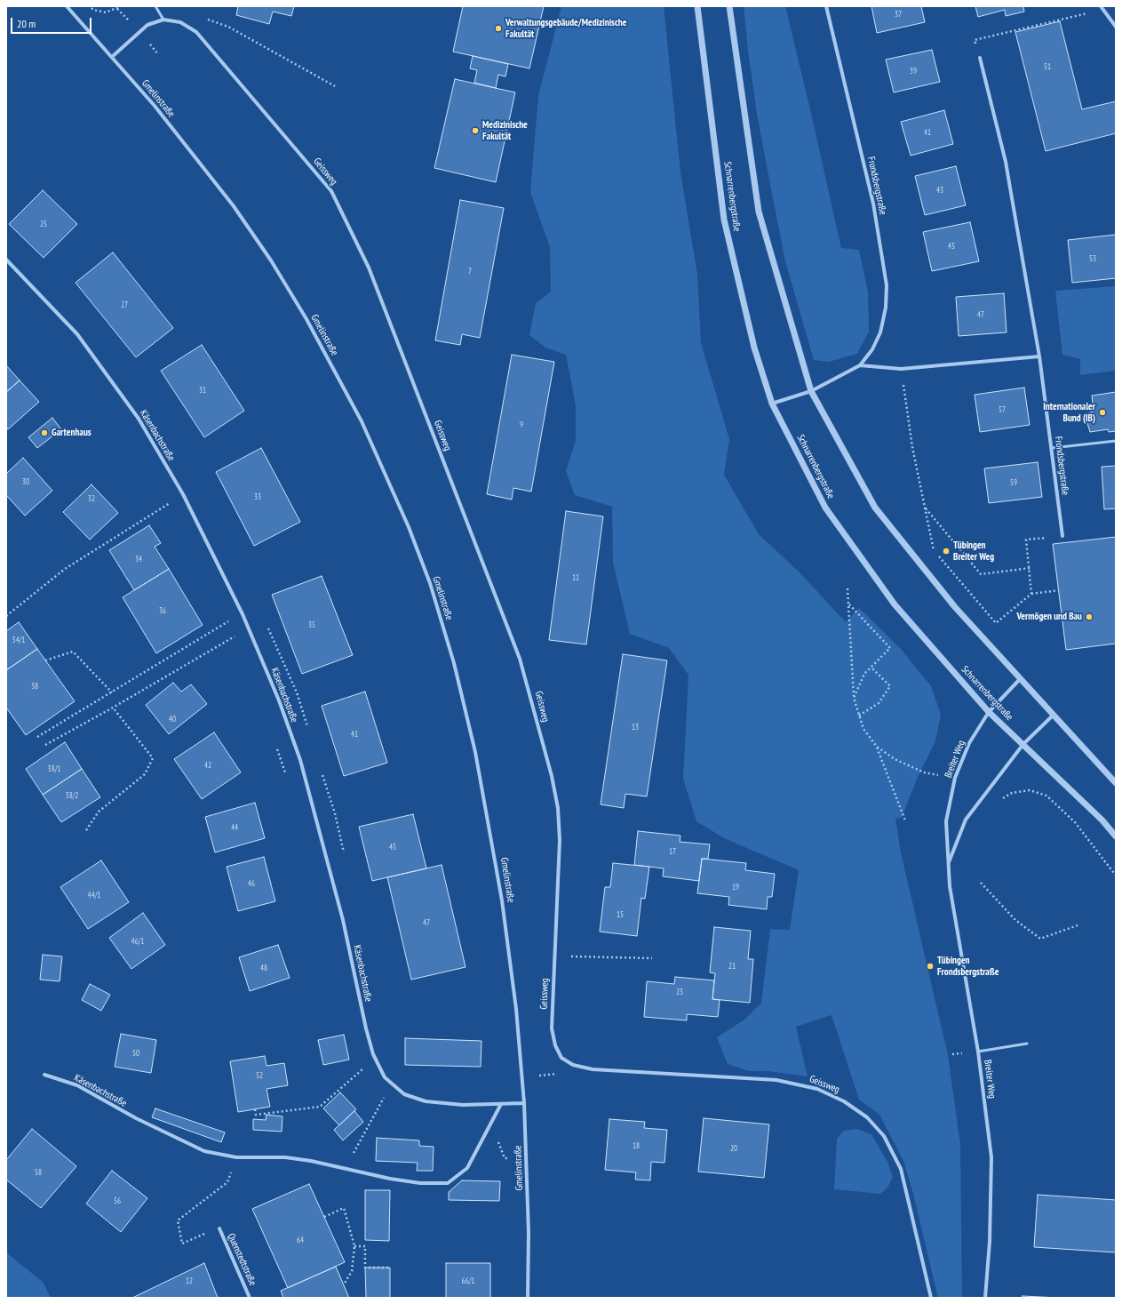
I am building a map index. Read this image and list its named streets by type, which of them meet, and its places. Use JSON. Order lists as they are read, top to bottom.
{
  "streets": {
    "street": [
      "Gmelinstraße",
      "Geissweg",
      "Frondsbergstraße",
      "Schnarrenbergstraße",
      "Käsenbachstraße",
      "Breiter Weg",
      "Quenstedtstraße"
    ]
  },
  "crossings": [
    ["Gmelinstraße", "Geissweg"],
    ["Gmelinstraße", "Käsenbachstraße"],
    ["Frondsbergstraße", "Schnarrenbergstraße"],
    ["Schnarrenbergstraße", "Breiter Weg"]
  ],
  "places": [
    "Verwaltungsgebäude/Medizinische Fakultät",
    "Medizinische Fakultät",
    "Internationaler Bund (IB)",
    "Gartenhaus",
    "Tübingen Breiter Weg",
    "Vermögen und Bau",
    "Tübingen Frondsbergstraße"
  ],
  "house_numbers": [
    "37",
    "51",
    "39",
    "41",
    "43",
    "25",
    "45",
    "53",
    "7",
    "27",
    "47",
    "31",
    "57",
    "9",
    "30",
    "59",
    "33",
    "32",
    "34",
    "11",
    "36",
    "35",
    "34/1",
    "38",
    "40",
    "13",
    "41",
    "42",
    "38/1",
    "38/2",
    "44",
    "45",
    "17",
    "46",
    "19",
    "44/1",
    "15",
    "47",
    "46/1",
    "21",
    "48",
    "23",
    "50",
    "52",
    "18",
    "20",
    "58",
    "56",
    "64",
    "12",
    "66/1"
  ],
  "scale_bar": "20 m"
}
